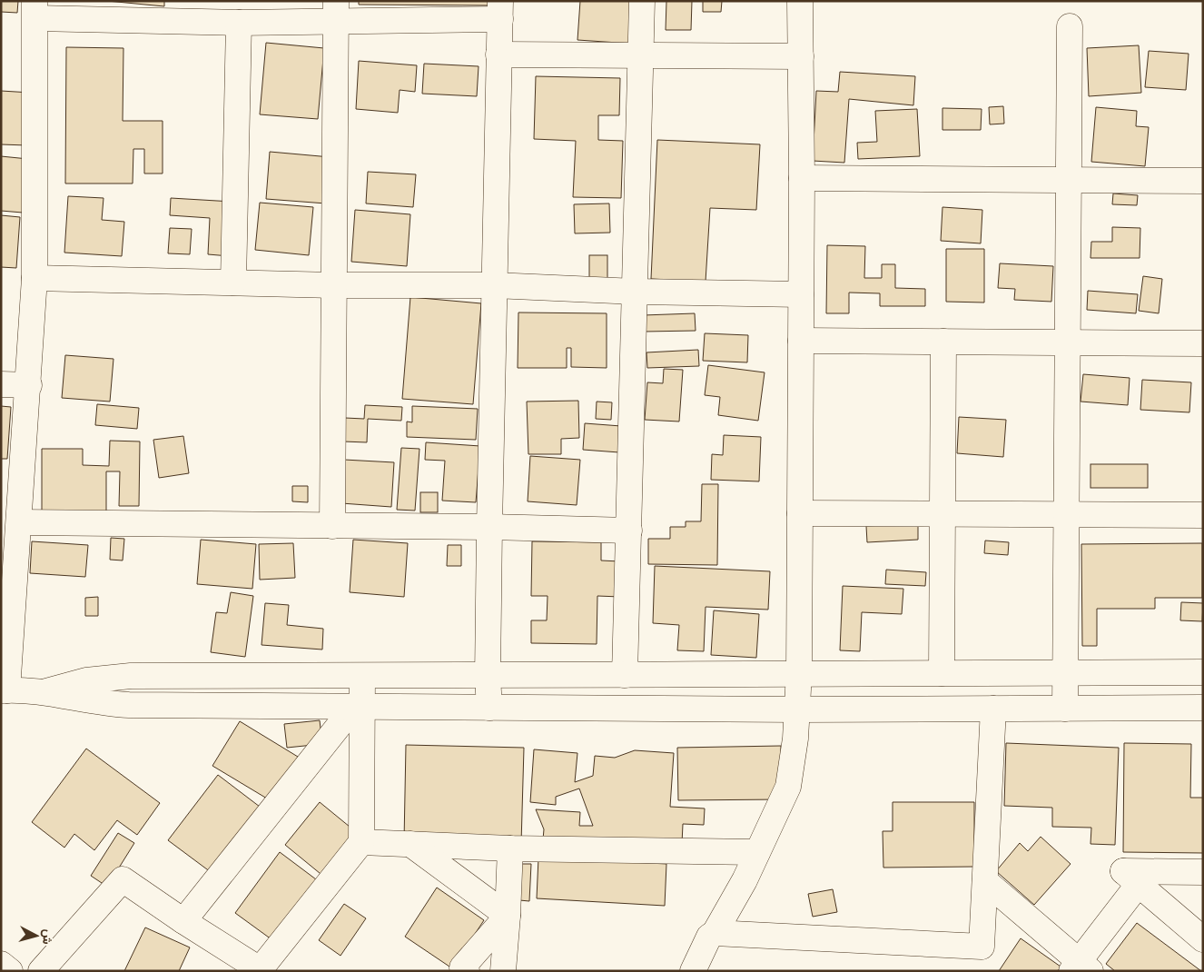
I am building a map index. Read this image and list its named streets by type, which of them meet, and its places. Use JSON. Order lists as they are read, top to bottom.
{
  "north": "right"
}
